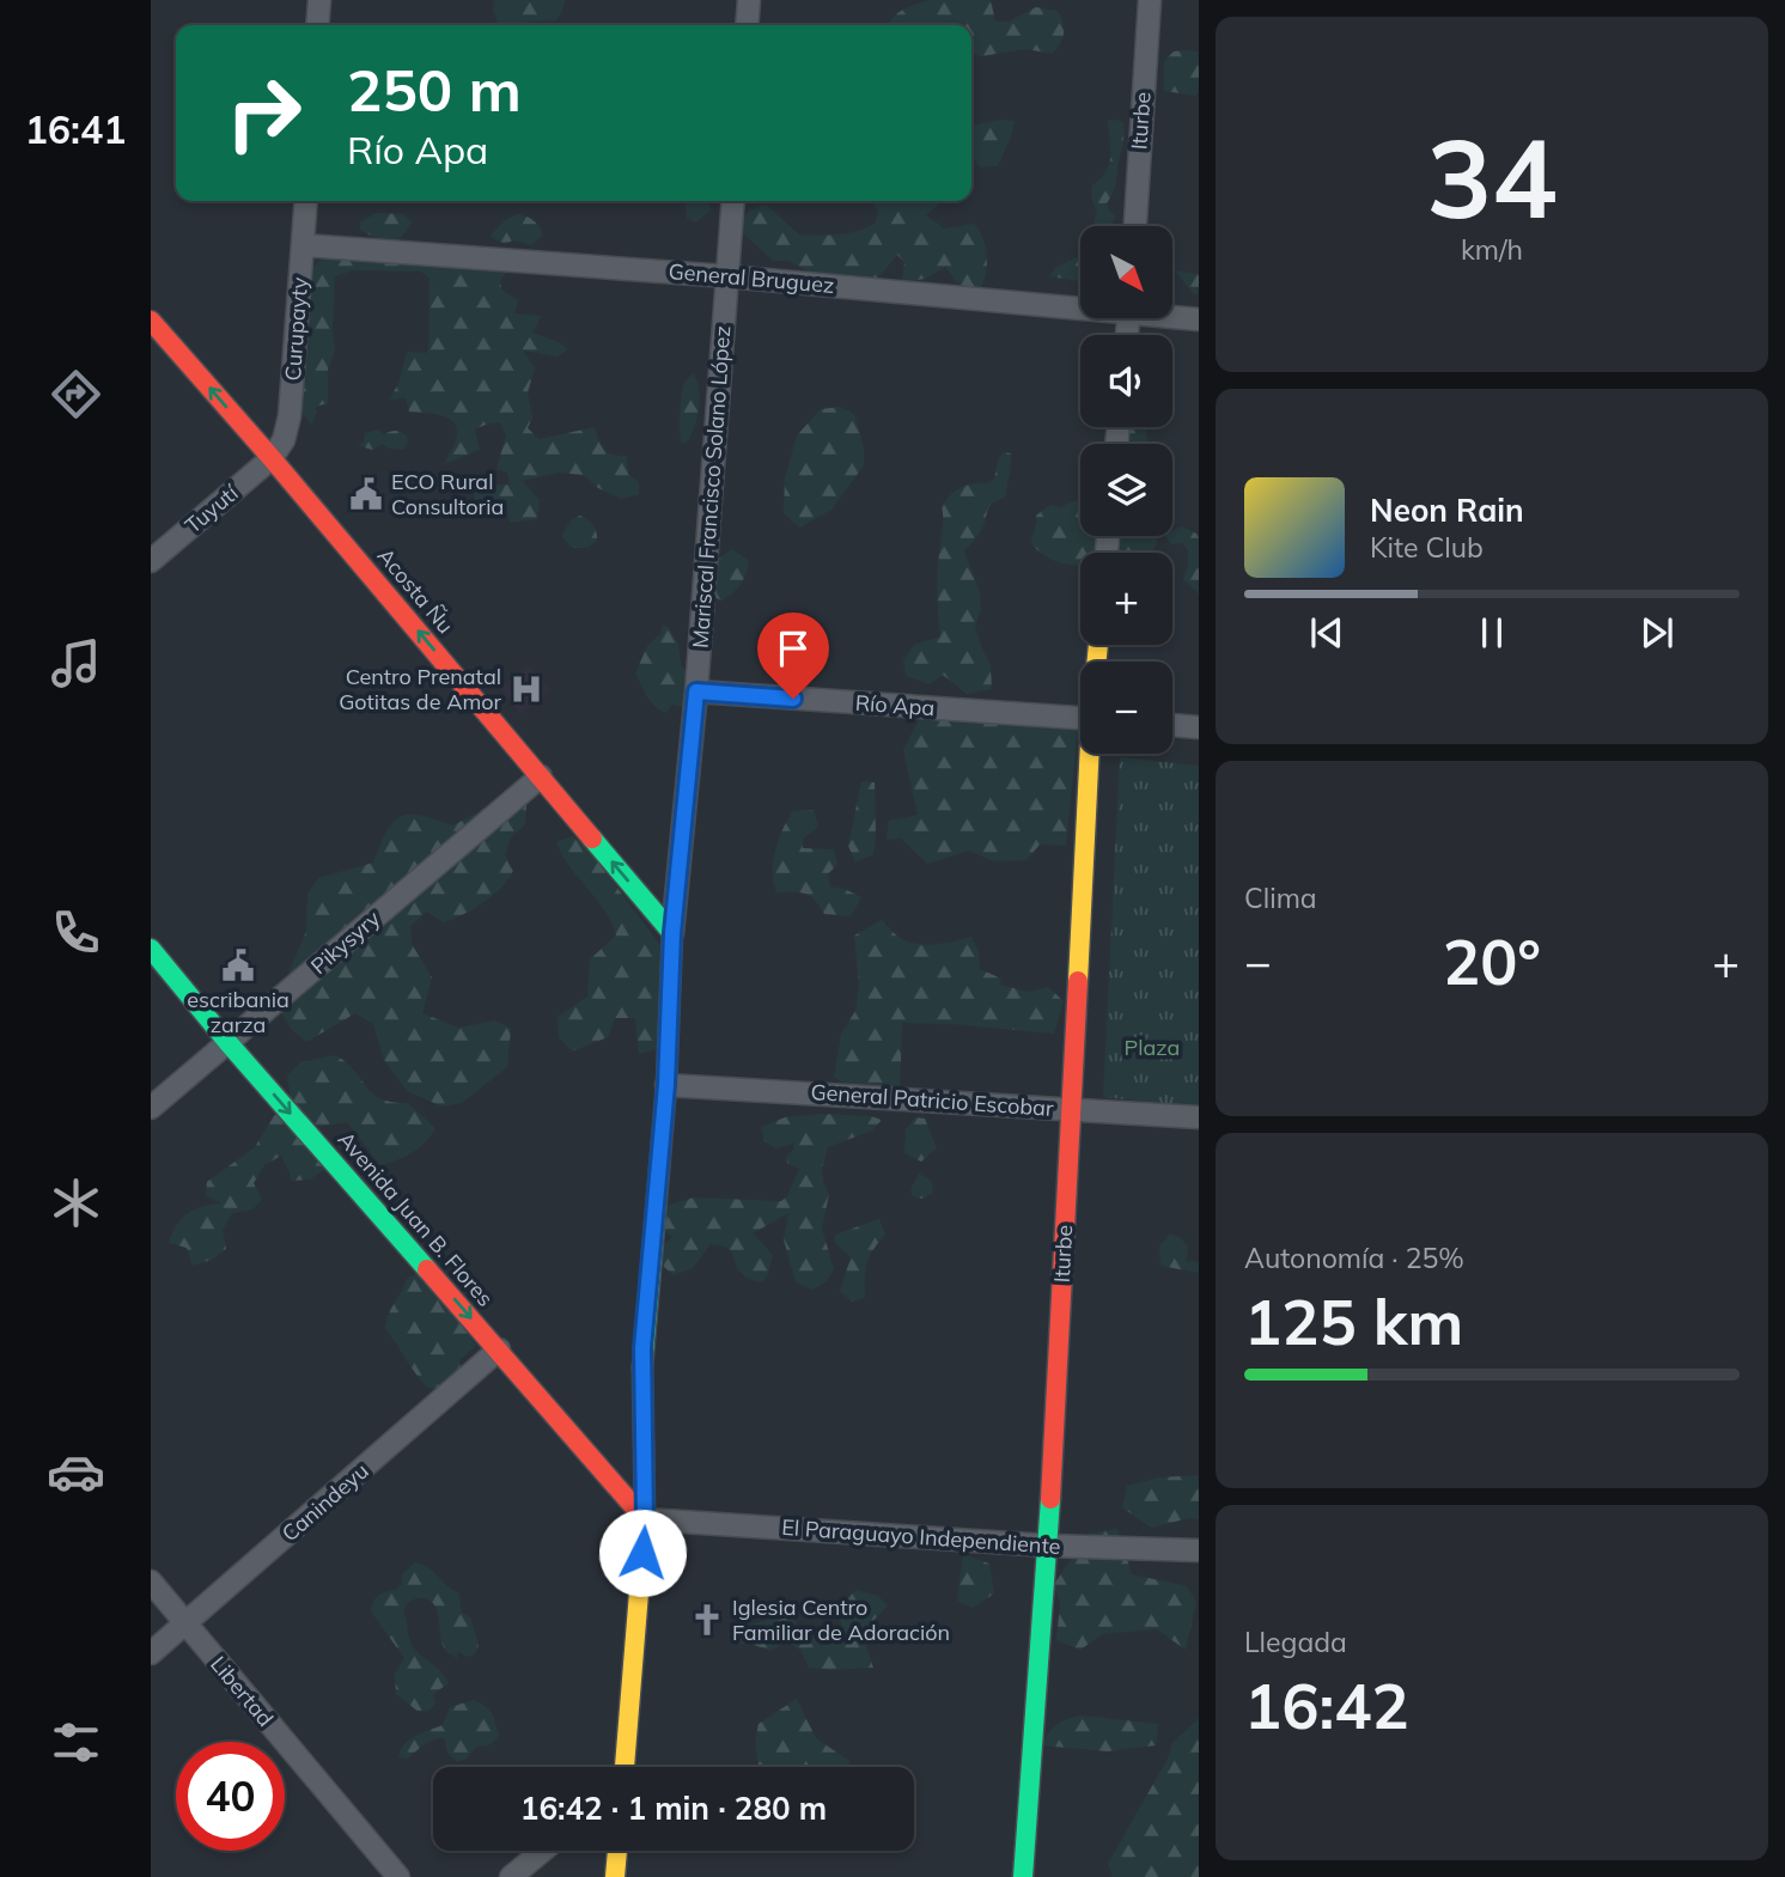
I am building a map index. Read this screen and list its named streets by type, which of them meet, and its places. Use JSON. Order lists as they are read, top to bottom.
{
  "streets": {
    "street": [
      "Iturbe",
      "General Bruguez",
      "Curupayty",
      "Mariscal Francisco Solano López",
      "Tuyutí",
      "Acosta Ñu",
      "Río Apa",
      "Pikysyry",
      "General Patricio Escobar",
      "Avenida Juan B. Flores",
      "Canindeyu",
      "El Paraguayo Independiente",
      "Libertad"
    ]
  },
  "crossings": [
    ["Iturbe", "General Patricio Escobar"],
    ["Iturbe", "El Paraguayo Independiente"],
    ["General Bruguez", "Curupayty"],
    ["General Bruguez", "Mariscal Francisco Solano López"],
    ["Curupayty", "Tuyutí"],
    ["Curupayty", "Acosta Ñu"],
    ["Mariscal Francisco Solano López", "Acosta Ñu"],
    ["Mariscal Francisco Solano López", "Río Apa"],
    ["Mariscal Francisco Solano López", "General Patricio Escobar"],
    ["Mariscal Francisco Solano López", "Avenida Juan B. Flores"],
    ["Mariscal Francisco Solano López", "El Paraguayo Independiente"],
    ["Tuyutí", "Acosta Ñu"],
    ["Acosta Ñu", "Pikysyry"],
    ["Pikysyry", "Avenida Juan B. Flores"],
    ["Avenida Juan B. Flores", "Canindeyu"],
    ["Avenida Juan B. Flores", "El Paraguayo Independiente"],
    ["Canindeyu", "Libertad"]
  ],
  "one_way": ["Acosta Ñu", "Avenida Juan B. Flores"],
  "parks": ["Plaza"],
  "places": {
    "public building": ["ECO Rural Consultoria", "escribania zarza"],
    "hospital": ["Centro Prenatal Gotitas de Amor"],
    "church": ["Iglesia Centro Familiar de Adoración"]
  },
  "north": "bottom right",
  "page": {
    "tabs": "16:41",
    "tile": [
      ["34", "km/h"],
      "Clima",
      ["Autonomía · 25%", "125 km"],
      ["Llegada", "16:42"]
    ],
    "turn": ["250 m", "Río Apa"],
    "map_buttons": ["+", "−"],
    "song": ["Neon Rain", "Kite Club"],
    "heat": ["−", "20°", "+"],
    "limit": "40",
    "trip": "16:42 · 1 min · 280 m"
  }
}
